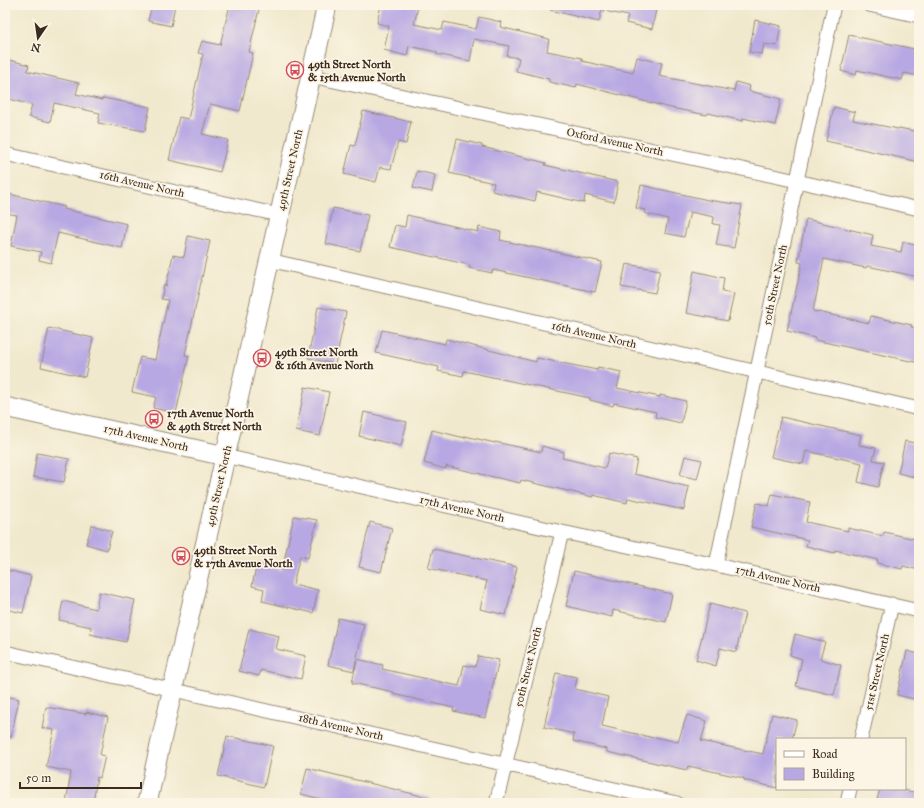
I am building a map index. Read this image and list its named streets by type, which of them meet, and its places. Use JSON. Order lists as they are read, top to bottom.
{
  "streets": {
    "main road": ["49th Street North", "17th Avenue North"],
    "street": [
      "Oxford Avenue North",
      "16th Avenue North",
      "50th Street North",
      "51st Street North",
      "18th Avenue North"
    ]
  },
  "crossings": [
    ["Oxford Avenue North", "49th Street North"],
    ["Oxford Avenue North", "50th Street North"],
    ["49th Street North", "16th Avenue North"],
    ["49th Street North", "17th Avenue North"],
    ["49th Street North", "18th Avenue North"],
    ["16th Avenue North", "50th Street North"],
    ["50th Street North", "17th Avenue North"],
    ["50th Street North", "18th Avenue North"],
    ["17th Avenue North", "51st Street North"]
  ],
  "places": {
    "bus stop": [
      "49th Street North & 15th Avenue North",
      "49th Street North & 16th Avenue North",
      "17th Avenue North & 49th Street North",
      "49th Street North & 17th Avenue North"
    ]
  },
  "legend": ["Road", "Building"],
  "scale_bar": "50 m",
  "north": "bottom"
}
